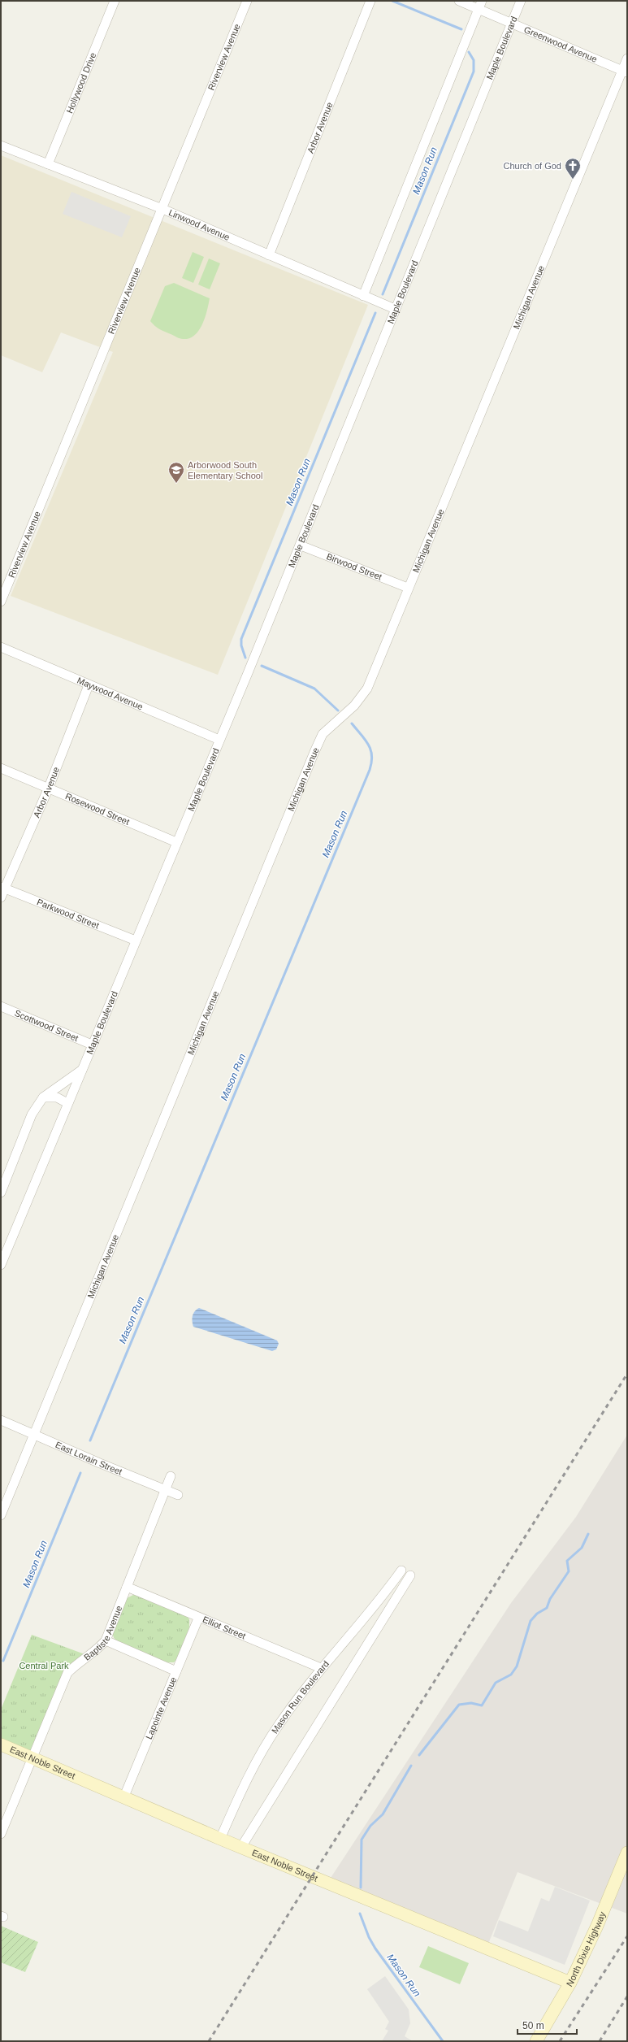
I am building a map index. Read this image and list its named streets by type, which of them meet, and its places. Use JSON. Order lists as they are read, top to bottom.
{
  "streets": {
    "street": [
      "Greenwood Avenue",
      "Maple Boulevard",
      "Riverview Avenue",
      "Hollywood Drive",
      "Arbor Avenue",
      "Linwood Avenue",
      "Michigan Avenue",
      "Birwood Street",
      "Maywood Avenue",
      "Rosewood Street",
      "Parkwood Street",
      "Scottwood Street",
      "East Lorain Street",
      "Elliot Street",
      "Baptiste Avenue",
      "Mason Run Boulevard",
      "Lapointe Avenue",
      "East Noble Street",
      "North Dixie Highway"
    ]
  },
  "crossings": [
    ["Greenwood Avenue", "Maple Boulevard"],
    ["Greenwood Avenue", "Michigan Avenue"],
    ["Maple Boulevard", "Linwood Avenue"],
    ["Maple Boulevard", "Birwood Street"],
    ["Maple Boulevard", "Maywood Avenue"],
    ["Maple Boulevard", "Rosewood Street"],
    ["Maple Boulevard", "Parkwood Street"],
    ["Maple Boulevard", "Scottwood Street"],
    ["Riverview Avenue", "Linwood Avenue"],
    ["Hollywood Drive", "Linwood Avenue"],
    ["Arbor Avenue", "Linwood Avenue"],
    ["Arbor Avenue", "Maywood Avenue"],
    ["Arbor Avenue", "Rosewood Street"],
    ["Arbor Avenue", "Parkwood Street"],
    ["Michigan Avenue", "Birwood Street"],
    ["Michigan Avenue", "East Lorain Street"],
    ["East Lorain Street", "Baptiste Avenue"],
    ["Elliot Street", "Baptiste Avenue"],
    ["Elliot Street", "Mason Run Boulevard"],
    ["Elliot Street", "Lapointe Avenue"],
    ["Baptiste Avenue", "East Noble Street"],
    ["Mason Run Boulevard", "East Noble Street"],
    ["Lapointe Avenue", "East Noble Street"],
    ["East Noble Street", "North Dixie Highway"]
  ],
  "water": ["Mason Run"],
  "parks": ["Central Park"],
  "places": {
    "church": ["Church of God"],
    "school or university": ["Arborwood South Elementary School"]
  },
  "scale_bar": "50 m"
}
